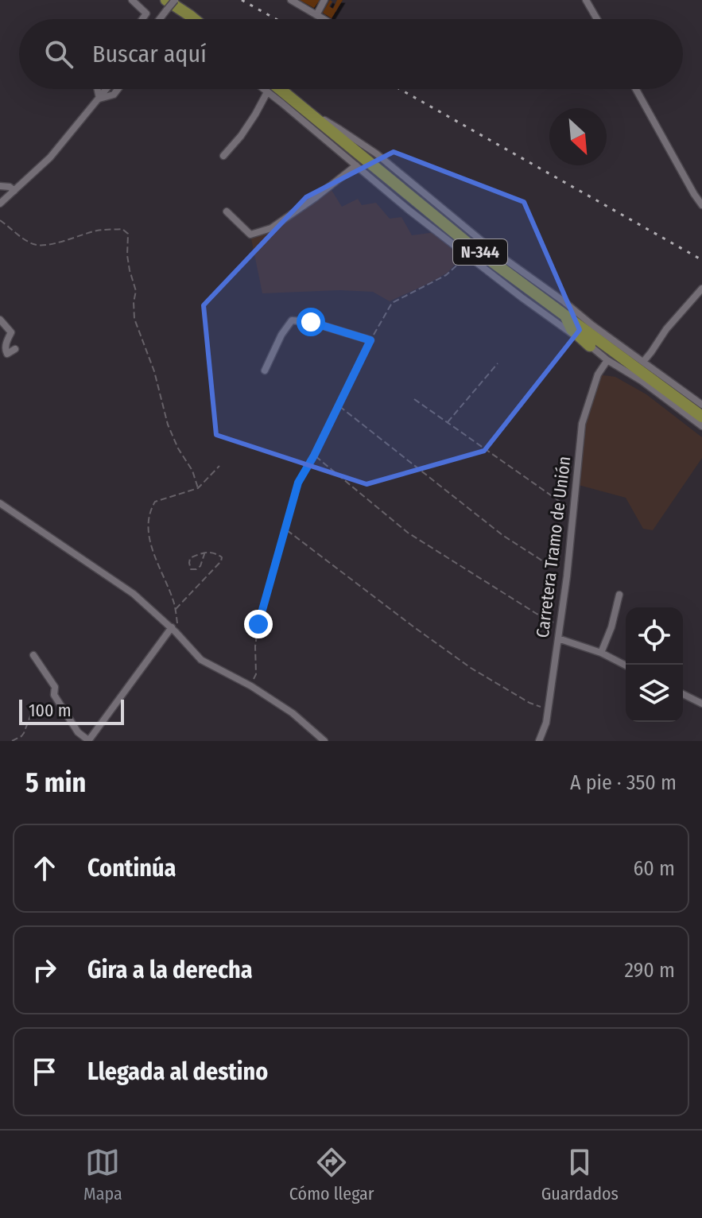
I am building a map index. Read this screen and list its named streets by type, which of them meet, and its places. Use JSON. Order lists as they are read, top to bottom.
{
  "streets": {
    "highway": ["N-344"],
    "street": ["Carretera Tramo de Unión"]
  },
  "scale_bar": "100 m",
  "north": "bottom right",
  "page": {
    "search": "Buscar aquí",
    "scale": "100 m",
    "heading": ["5 min", "A pie · 350 m"],
    "list": [
      ["Continúa", "60 m"],
      ["Gira a la derecha", "290 m"],
      "Llegada al destino"
    ],
    "nav": ["Mapa", "Cómo llegar", "Guardados"]
  }
}
